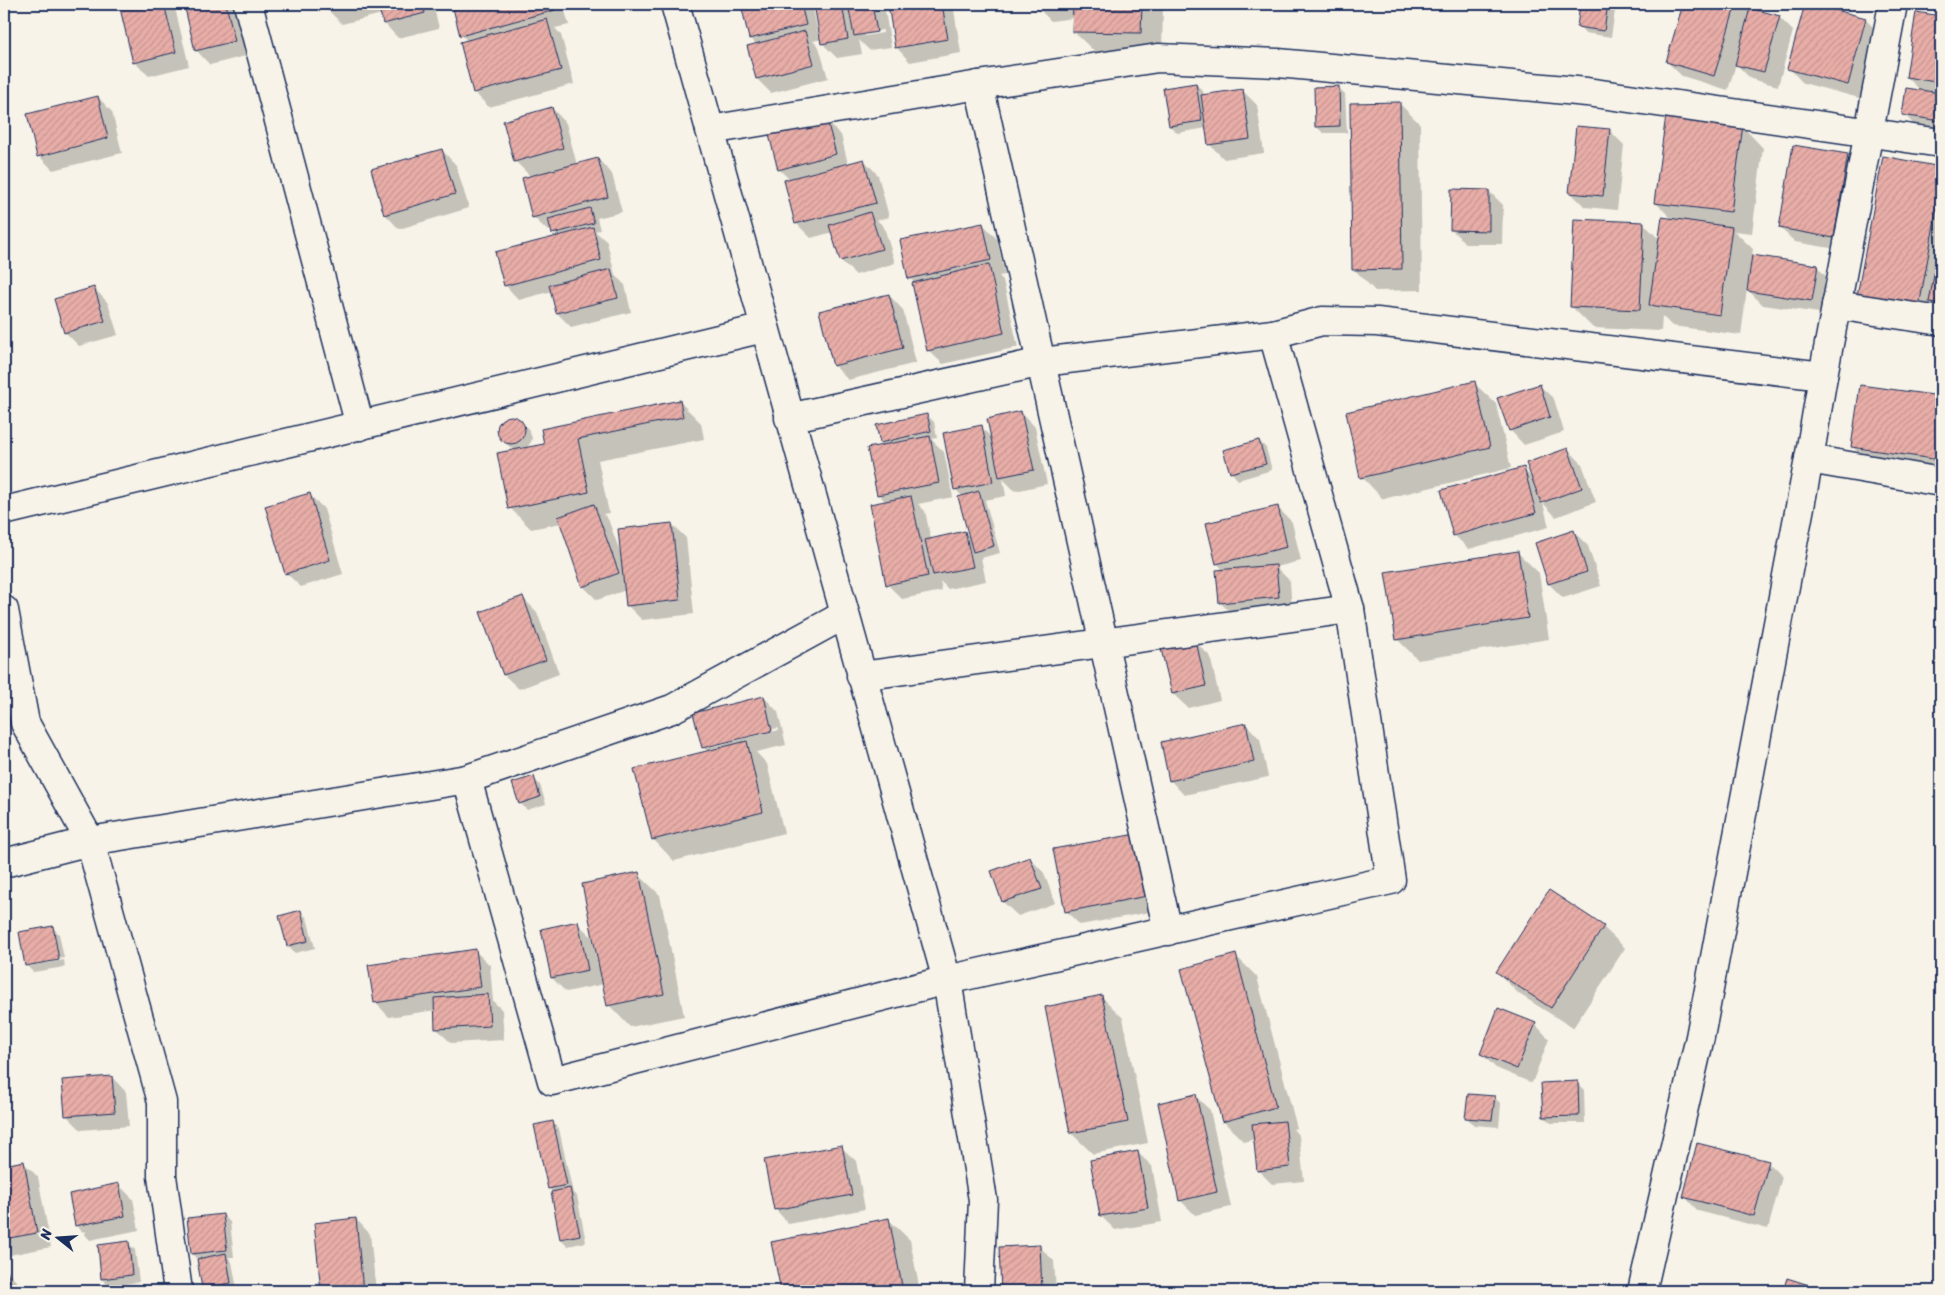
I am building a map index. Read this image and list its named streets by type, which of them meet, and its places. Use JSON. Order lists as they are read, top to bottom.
{
  "north": "left"
}
